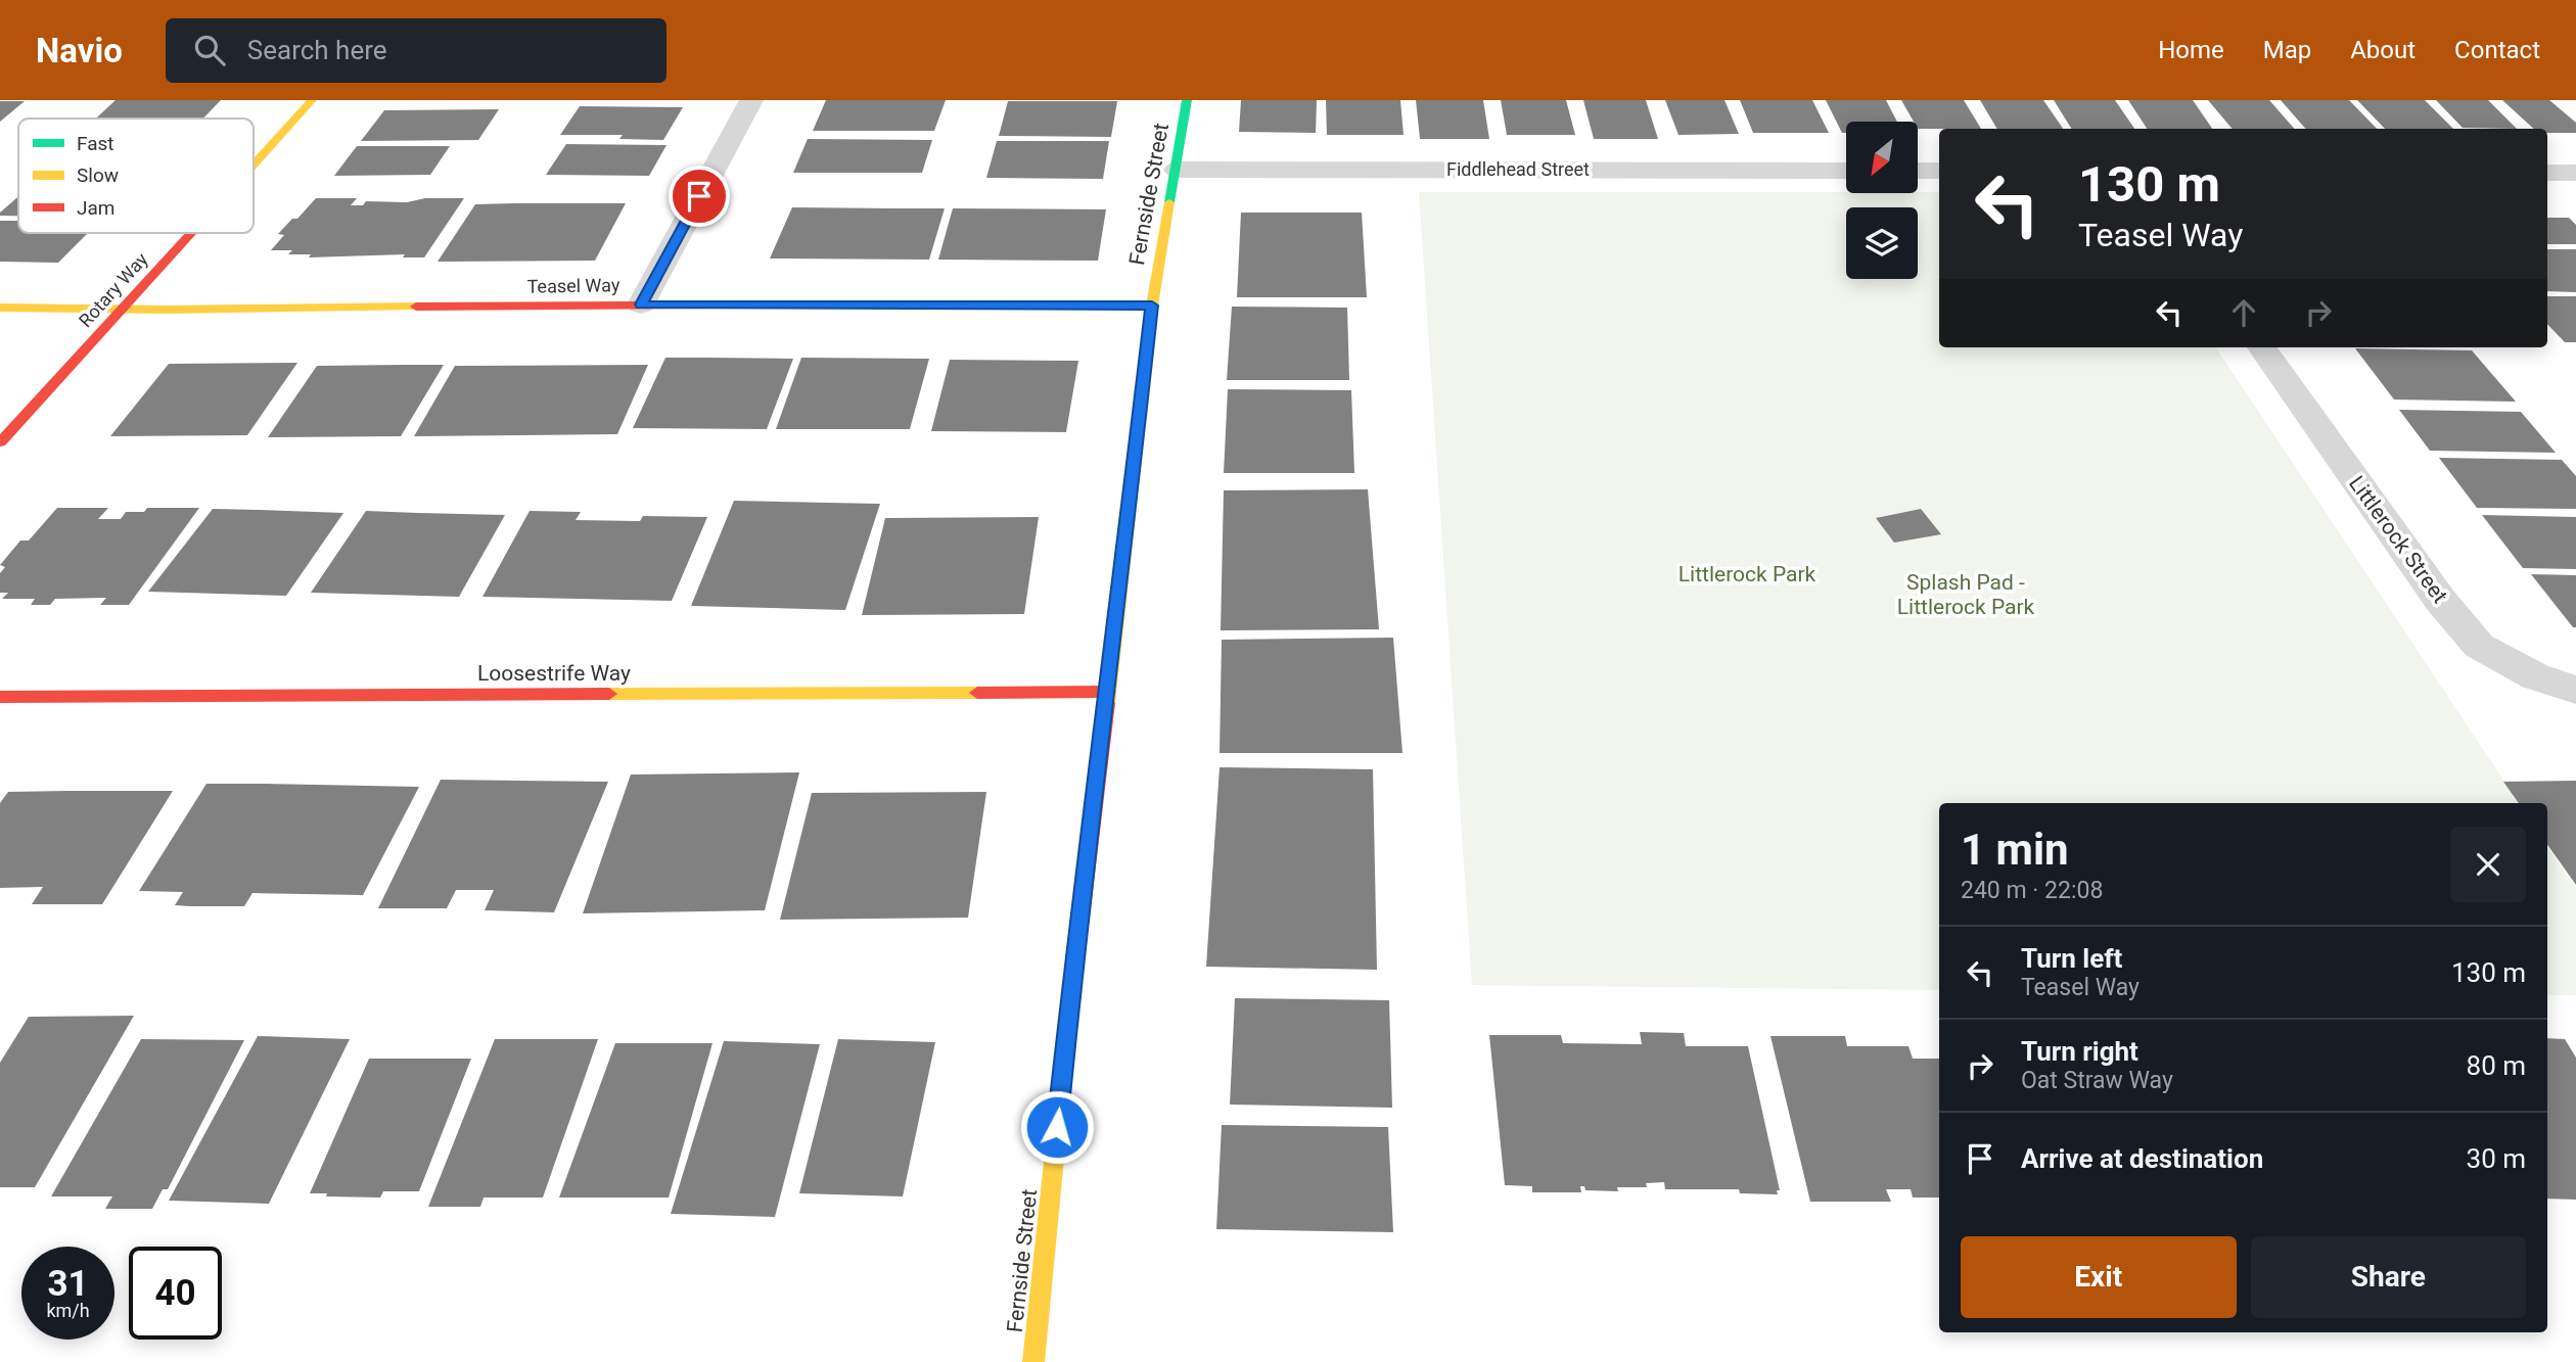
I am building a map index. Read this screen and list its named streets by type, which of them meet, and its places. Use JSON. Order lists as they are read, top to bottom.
{
  "streets": {
    "street": [
      "Fiddlehead Street",
      "Fernside Street",
      "Teasel Way",
      "Rotary Way",
      "Littlerock Street",
      "Loosestrife Way"
    ]
  },
  "crossings": [
    ["Fiddlehead Street", "Fernside Street"],
    ["Fernside Street", "Teasel Way"],
    ["Fernside Street", "Loosestrife Way"],
    ["Teasel Way", "Rotary Way"]
  ],
  "parks": ["Littlerock Park", "Splash Pad - Littlerock Park"],
  "legend": ["Fast", "Slow", "Jam"],
  "north": "bottom left",
  "page": {
    "header": "Navio",
    "search": "Search here",
    "nav": [
      "Home",
      "Map",
      "About",
      "Contact"
    ],
    "turn": ["130 m", "Teasel Way"],
    "heading": ["1 min", "240 m · 22:08"],
    "list": [
      {
        "name": "Turn left",
        "note": "Teasel Way",
        "value": "130 m"
      },
      {
        "name": "Turn right",
        "note": "Oat Straw Way",
        "value": "80 m"
      },
      {
        "name": "Arrive at destination",
        "value": "30 m"
      }
    ],
    "buttons": ["Exit", "Share"],
    "speed": "31 km/h",
    "limit": "40"
  }
}
